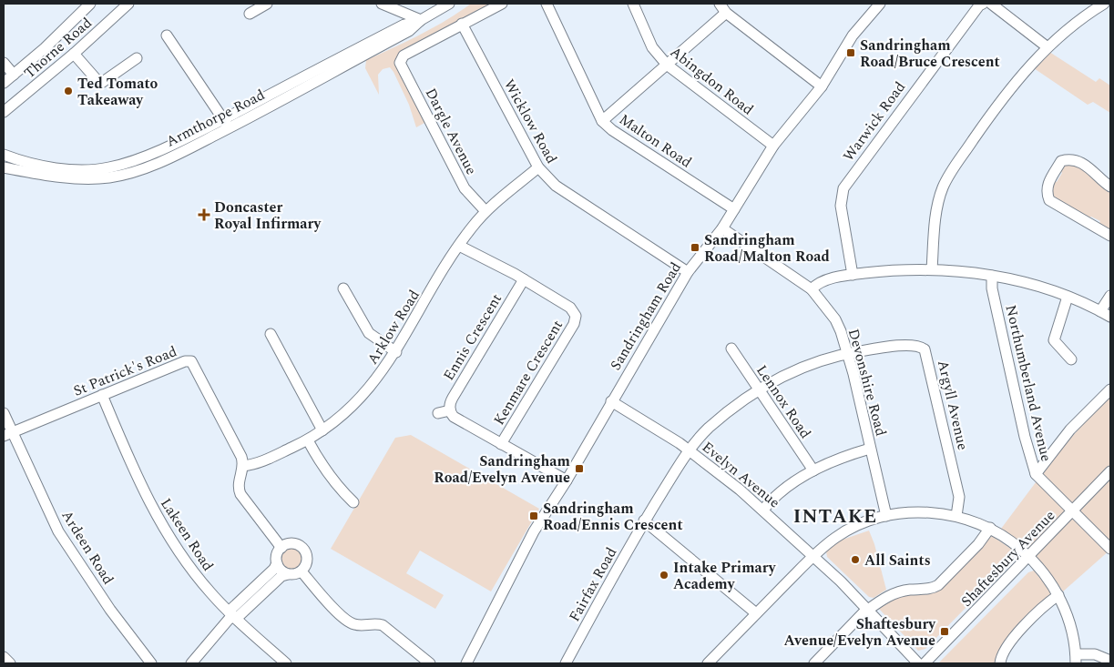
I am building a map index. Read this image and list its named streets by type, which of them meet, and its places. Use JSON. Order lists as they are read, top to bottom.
{
  "streets": {
    "street": [
      "Thorne Road",
      "Abingdon Road",
      "Armthorpe Road",
      "Wicklow Road",
      "Warwick Road",
      "Dargle Avenue",
      "Malton Road",
      "Sandringham Road",
      "Arklow Road",
      "Ennis Crescent",
      "St Patrick's Road",
      "Kenmare Crescent",
      "Devonshire Road",
      "Northumberland Avenue",
      "Lennox Road",
      "Argyll Avenue",
      "Evelyn Avenue",
      "Lakeen Road",
      "Ardeen Road",
      "Shaftesbury Avenue",
      "Fairfax Road"
    ]
  },
  "crossings": [
    ["Abingdon Road", "Sandringham Road"],
    ["Wicklow Road", "Dargle Avenue"],
    ["Wicklow Road", "Sandringham Road"],
    ["Wicklow Road", "Arklow Road"],
    ["Dargle Avenue", "Arklow Road"],
    ["Malton Road", "Sandringham Road"],
    ["Sandringham Road", "Devonshire Road"],
    ["Sandringham Road", "Evelyn Avenue"],
    ["Arklow Road", "St Patrick's Road"],
    ["Arklow Road", "Kenmare Crescent"],
    ["Ennis Crescent", "Kenmare Crescent"],
    ["St Patrick's Road", "Lakeen Road"],
    ["St Patrick's Road", "Ardeen Road"],
    ["Devonshire Road", "Argyll Avenue"],
    ["Northumberland Avenue", "Shaftesbury Avenue"],
    ["Lennox Road", "Argyll Avenue"],
    ["Argyll Avenue", "Evelyn Avenue"],
    ["Argyll Avenue", "Fairfax Road"],
    ["Evelyn Avenue", "Fairfax Road"]
  ],
  "districts": ["INTAKE"],
  "places": {
    "transit": [
      "Sandringham Road/Bruce Crescent",
      "Sandringham Road/Malton Road",
      "Sandringham Road/Evelyn Avenue",
      "Sandringham Road/Ennis Crescent",
      "Shaftesbury Avenue/Evelyn Avenue"
    ],
    "other": ["Ted Tomato Takeaway", "All Saints", "Intake Primary Academy"],
    "health": ["Doncaster Royal Infirmary"]
  }
}
